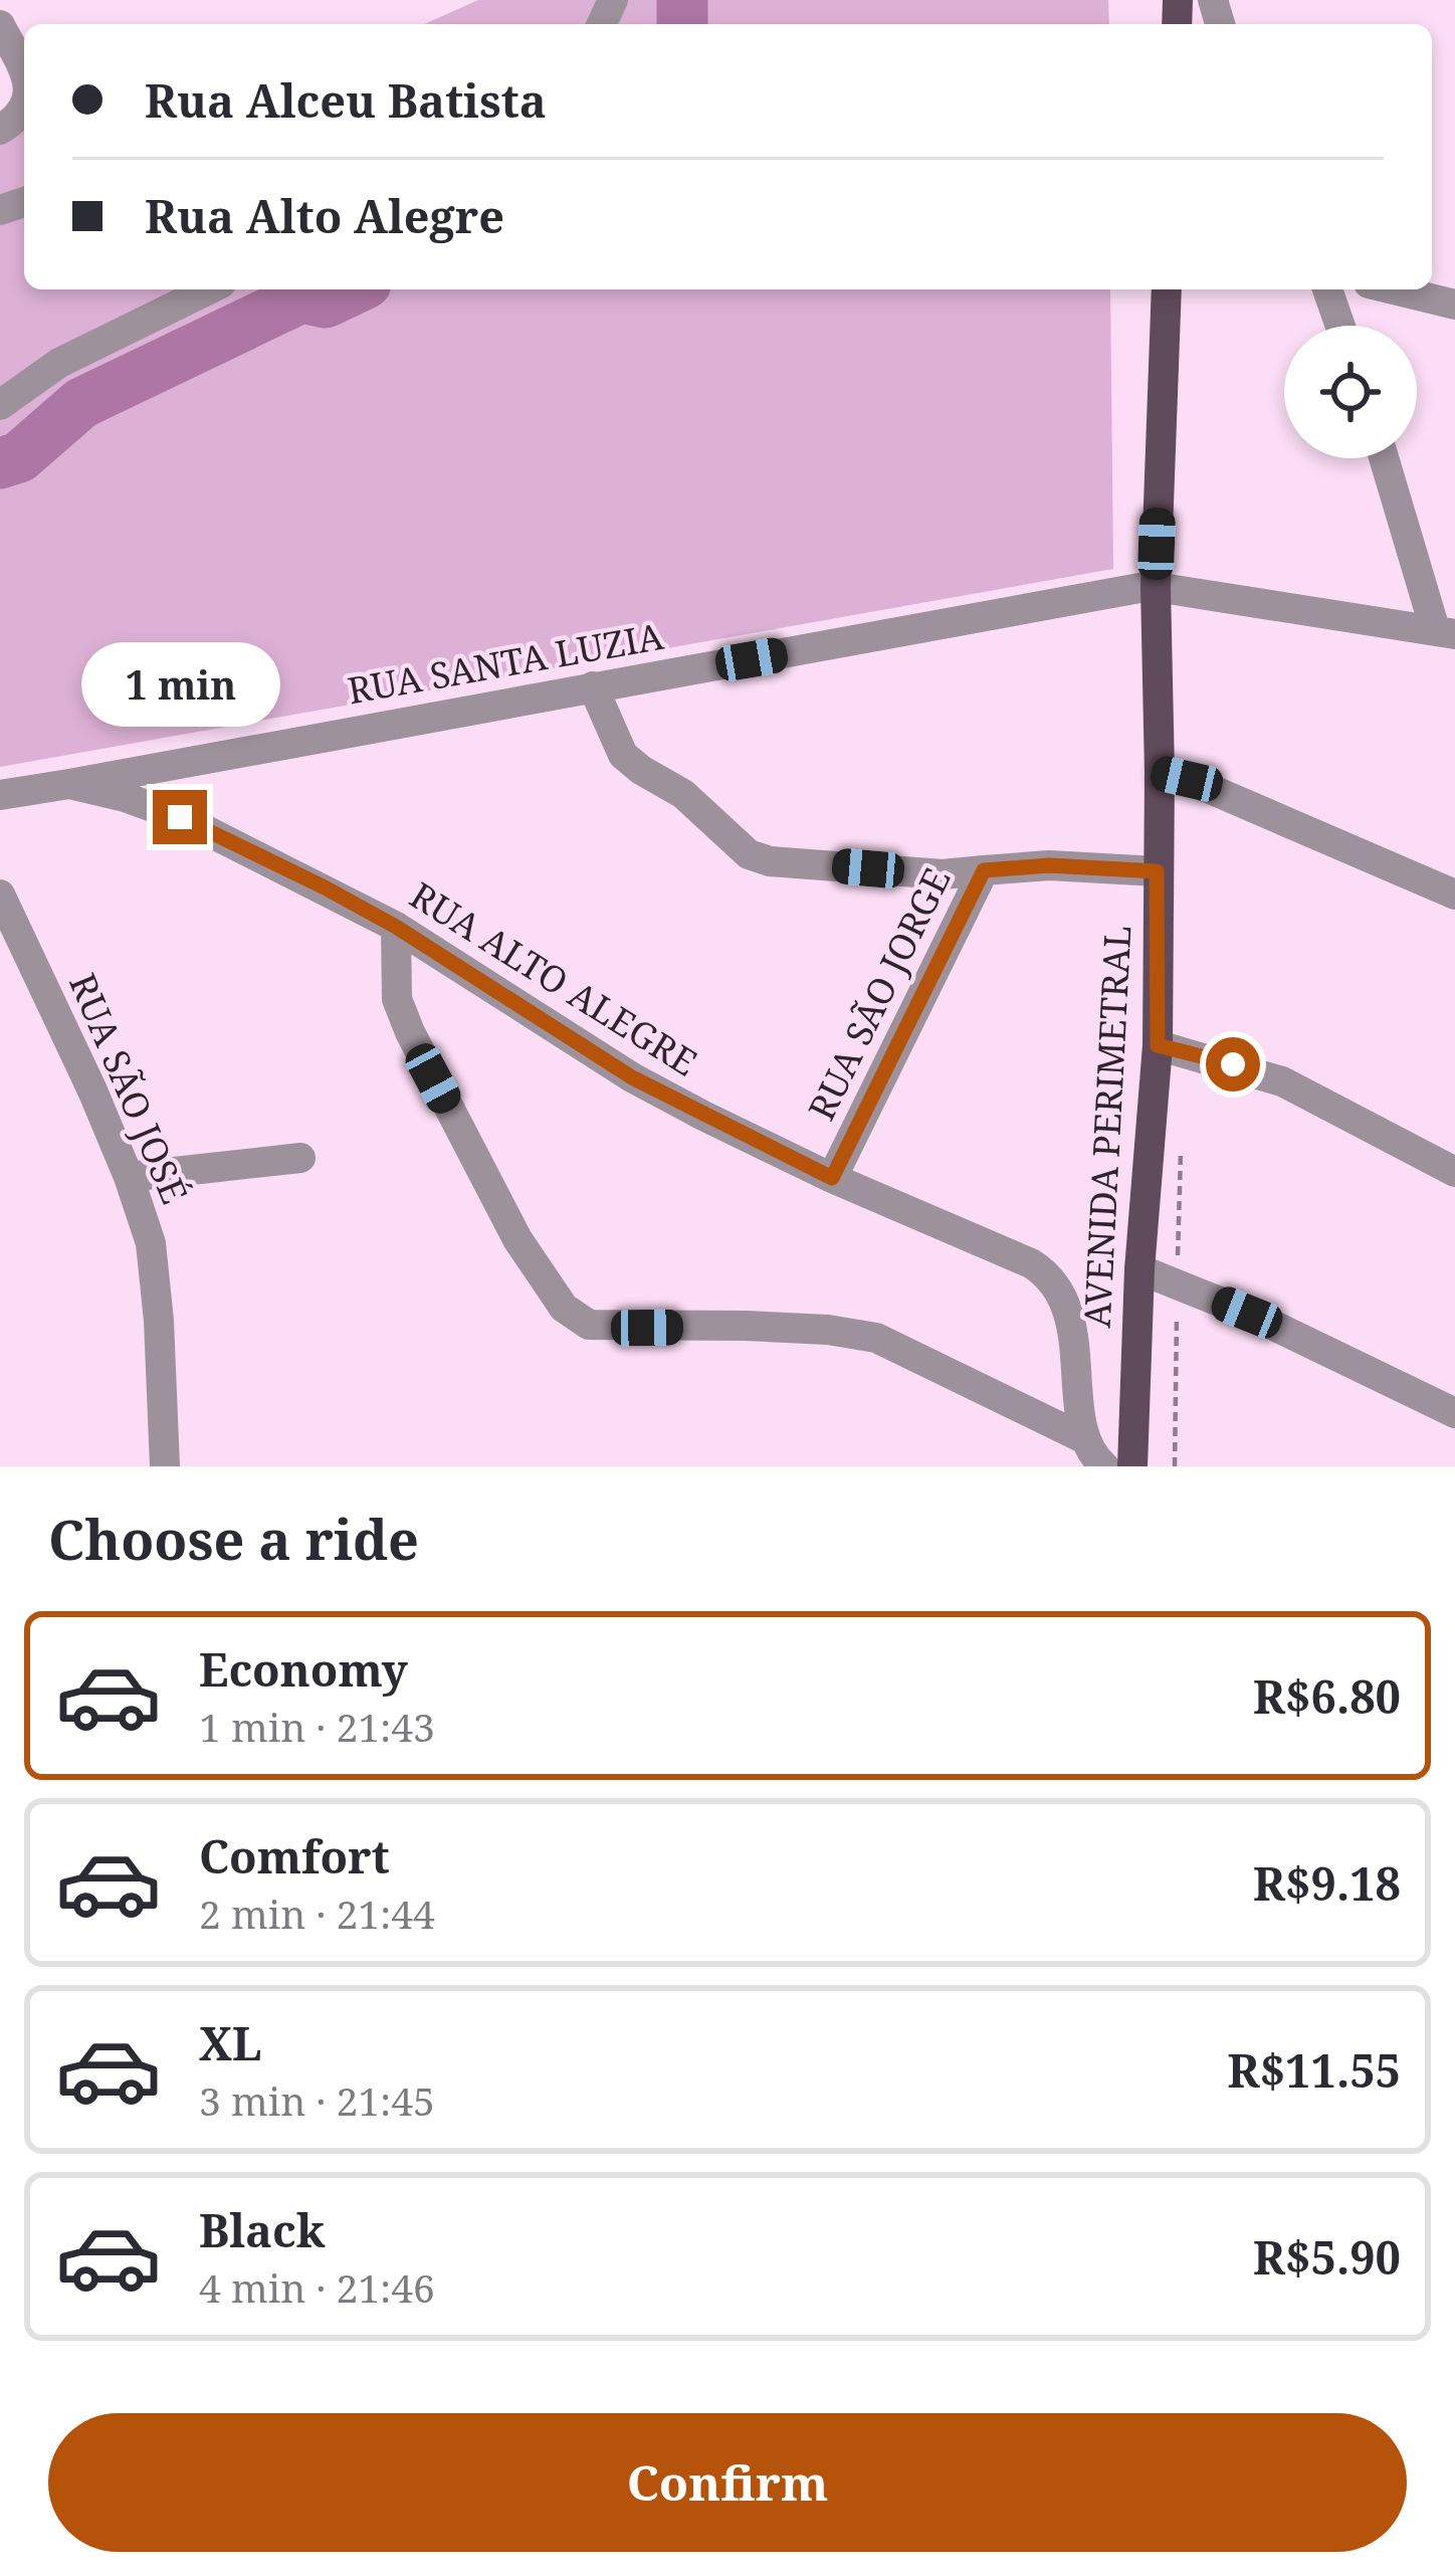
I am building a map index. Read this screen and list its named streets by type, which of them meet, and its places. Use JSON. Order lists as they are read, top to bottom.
{
  "streets": {
    "main road": ["AVENIDA PERIMETRAL"],
    "street": [
      "RUA SANTA LUZIA",
      "RUA ALTO ALEGRE",
      "RUA SÃO JORGE",
      "RUA SÃO JOSÉ"
    ]
  },
  "crossings": [
    ["RUA SANTA LUZIA", "RUA ALTO ALEGRE"],
    ["RUA SANTA LUZIA", "AVENIDA PERIMETRAL"],
    ["RUA ALTO ALEGRE", "RUA SÃO JORGE"],
    ["RUA SÃO JORGE", "AVENIDA PERIMETRAL"]
  ],
  "page": {
    "banner": ["Rua Alceu Batista", "Rua Alto Alegre"],
    "bubble": "1 min",
    "heading": "Choose a ride",
    "list": [
      {
        "name": "Economy",
        "note": "1 min · 21:43",
        "value": "R$6.80"
      },
      {
        "name": "Comfort",
        "note": "2 min · 21:44",
        "value": "R$9.18"
      },
      {
        "name": "XL",
        "note": "3 min · 21:45",
        "value": "R$11.55"
      },
      {
        "name": "Black",
        "note": "4 min · 21:46",
        "value": "R$5.90"
      }
    ],
    "buttons": "Confirm"
  }
}
